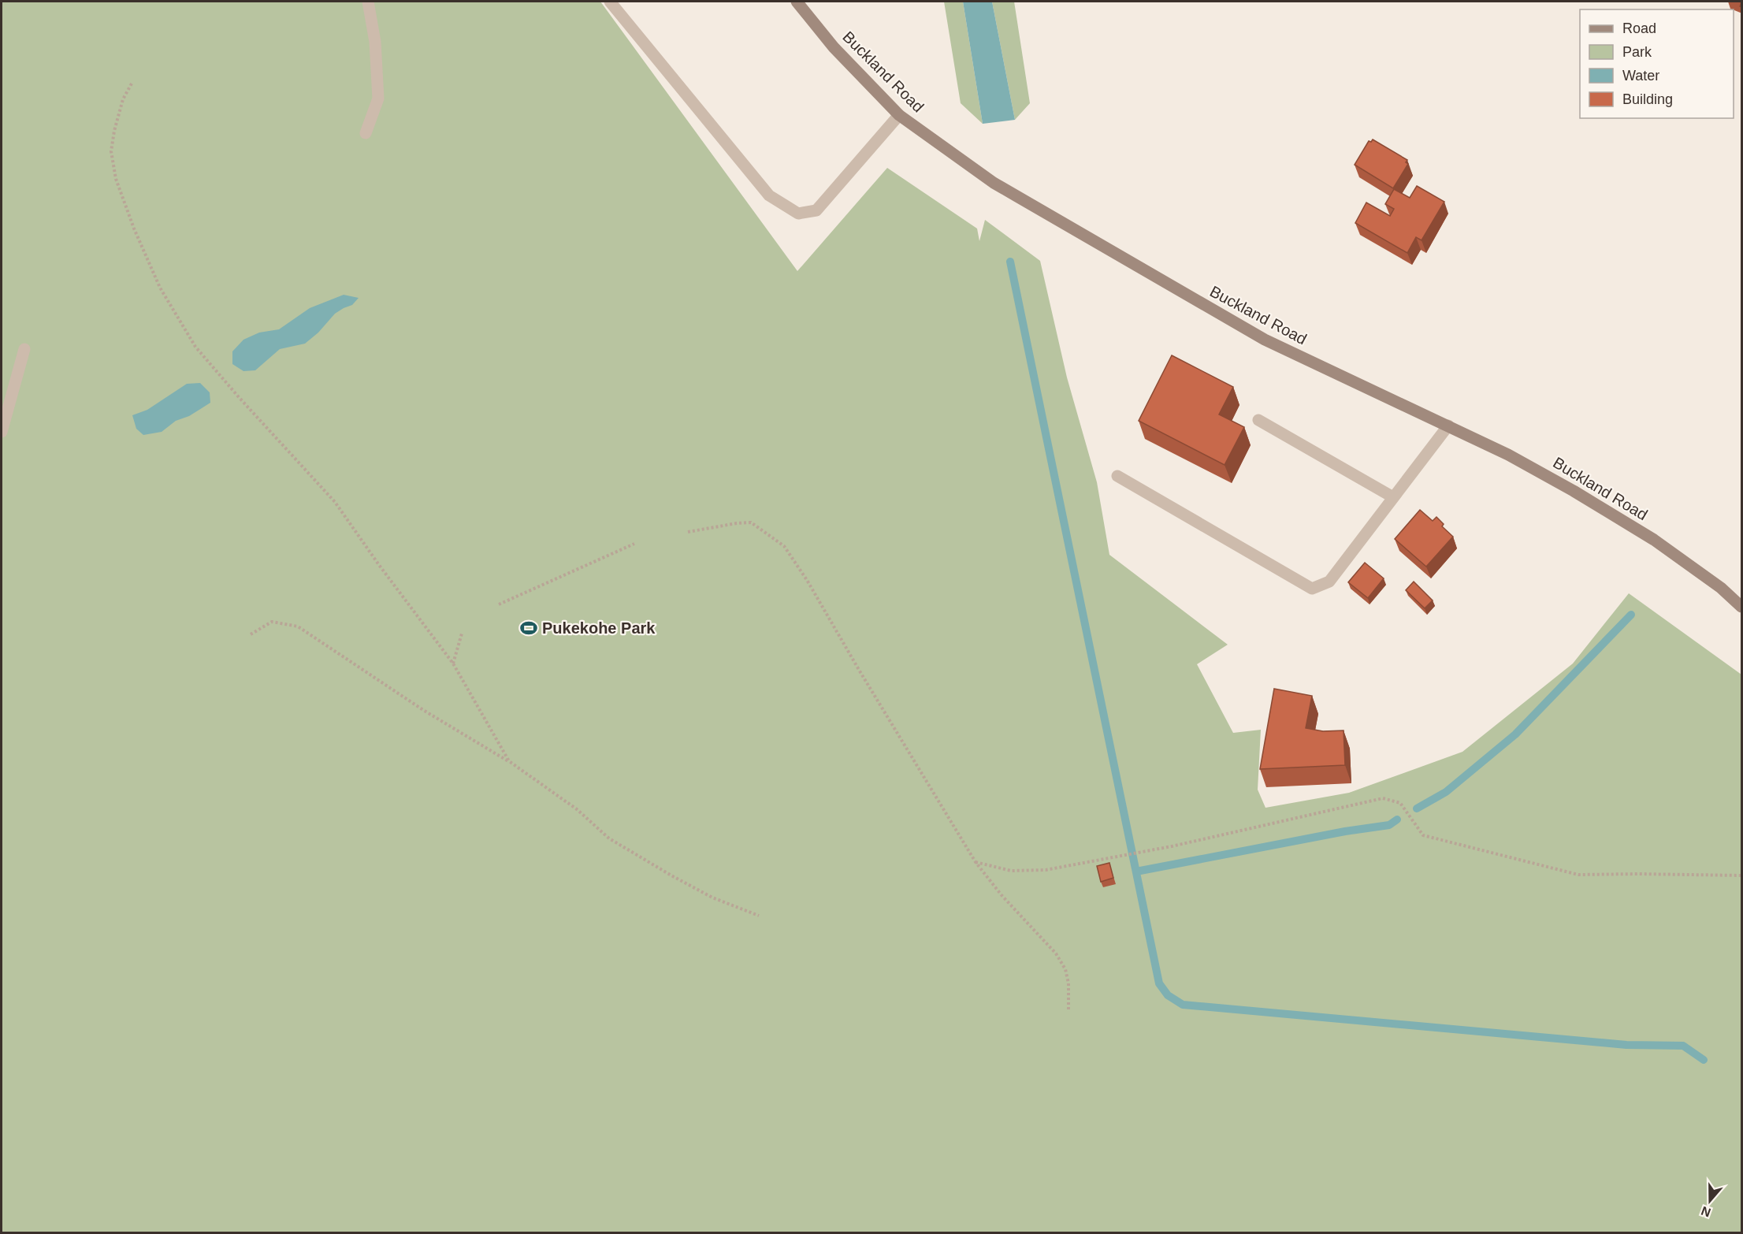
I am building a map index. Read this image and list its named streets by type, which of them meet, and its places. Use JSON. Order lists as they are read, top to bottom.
{
  "streets": {
    "main road": ["Buckland Road"]
  },
  "places": {
    "sports": ["Pukekohe Park"]
  },
  "legend": [
    "Road",
    "Park",
    "Water",
    "Building"
  ],
  "north": "bottom"
}
